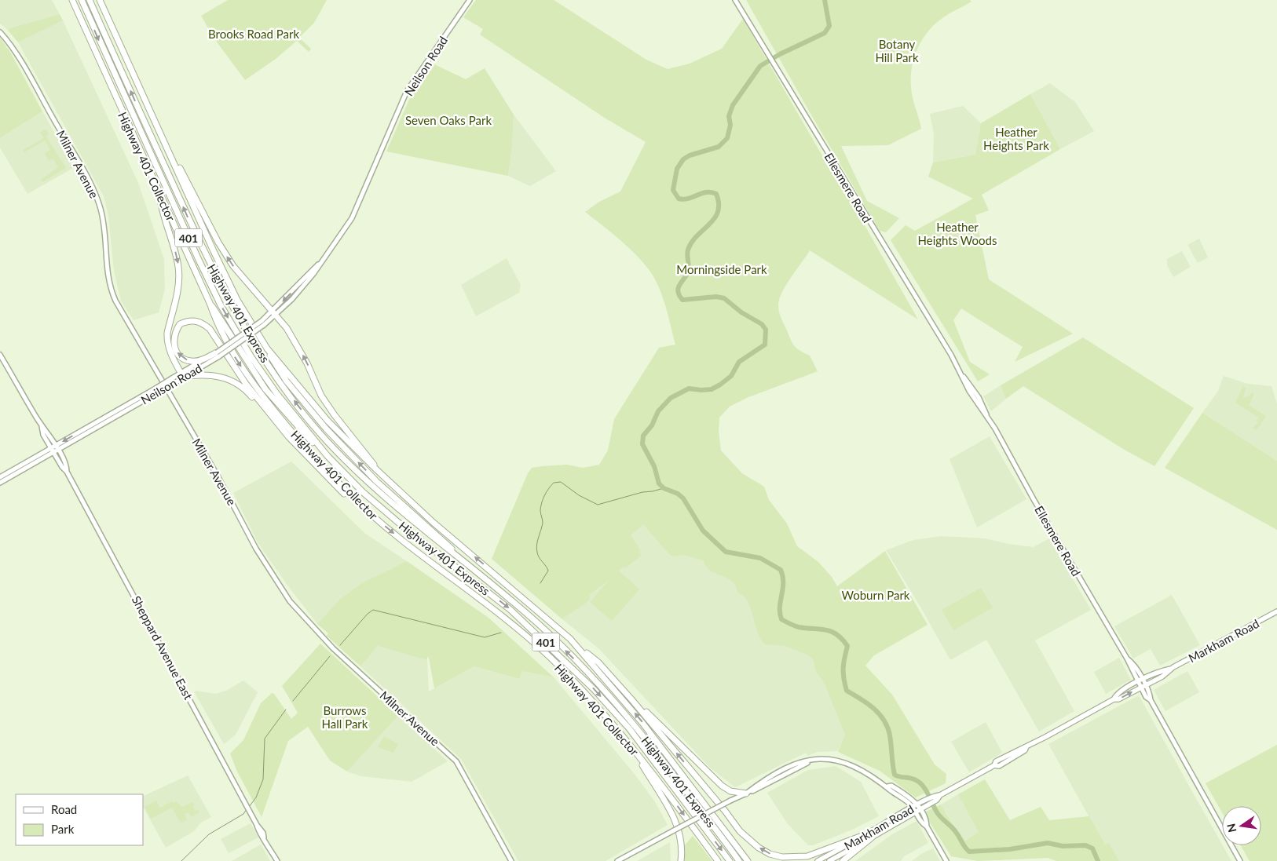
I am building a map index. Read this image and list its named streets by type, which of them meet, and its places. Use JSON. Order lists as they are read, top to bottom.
{
  "streets": {
    "highway": ["Highway 401 Collector", "401", "Highway 401 Express"],
    "main road": [
      "Neilson Road",
      "Milner Avenue",
      "Ellesmere Road",
      "Markham Road",
      "Sheppard Avenue East"
    ]
  },
  "crossings": [
    ["Neilson Road", "Sheppard Avenue East"],
    ["Ellesmere Road", "Markham Road"]
  ],
  "parks": [
    "Brooks Road Park",
    "Botany Hill Park",
    "Seven Oaks Park",
    "Heather Heights Park",
    "Heather Heights Woods",
    "Morningside Park",
    "Woburn Park",
    "Burrows Hall Park"
  ],
  "legend": ["Road", "Park"],
  "north": "left"
}
